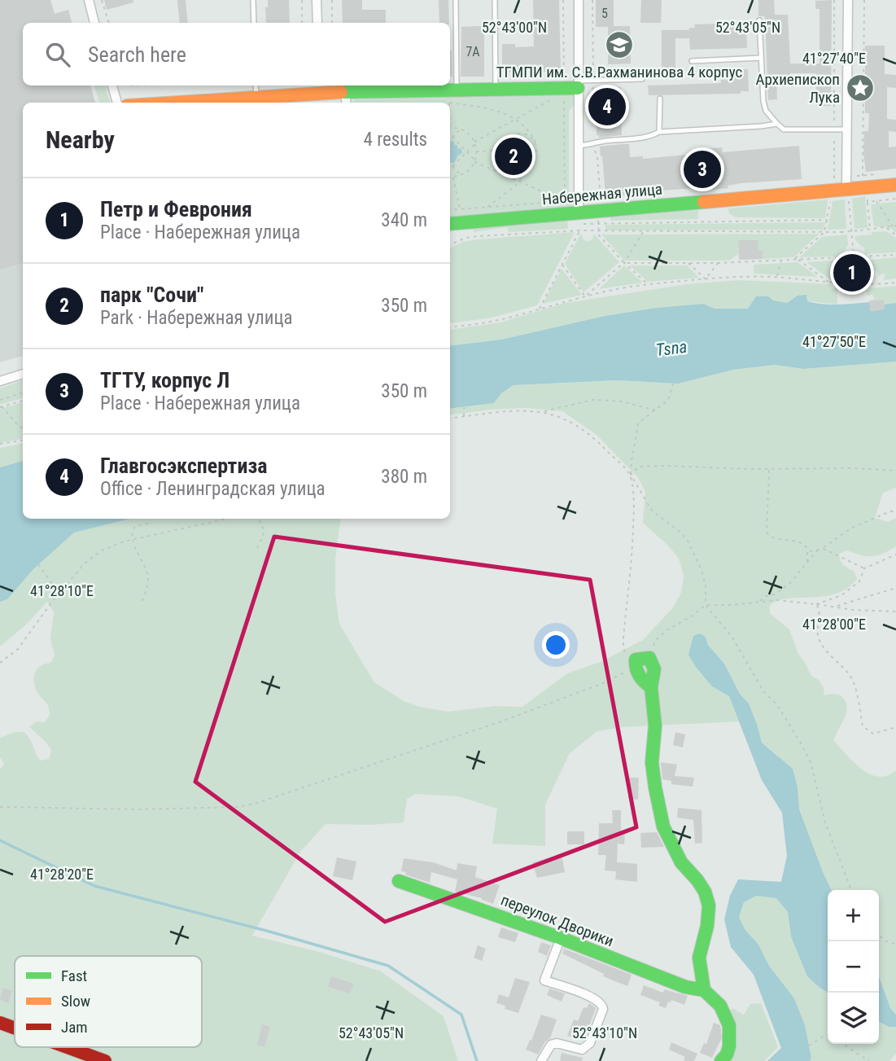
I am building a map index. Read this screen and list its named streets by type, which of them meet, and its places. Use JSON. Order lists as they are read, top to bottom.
{
  "streets": {
    "street": ["Набережная улица", "переулок Дворики"]
  },
  "water": ["Tsna"],
  "places": {
    "school or university": ["ТГМПИ им. С.В.Рахманинова 4 корпус"],
    "place": ["Архиепископ Лука"]
  },
  "house_numbers": ["5", "7А"],
  "legend": ["Fast", "Slow", "Jam"],
  "page": {
    "search": "Search here",
    "pins": [
      "4",
      "2",
      "3",
      "1"
    ],
    "heading": ["Nearby", "4 results"],
    "list": [
      {
        "mark": "1",
        "name": "Петр и Феврония",
        "note": "Place · Набережная улица",
        "value": "340 m"
      },
      {
        "mark": "2",
        "name": "парк \"Сочи\"",
        "note": "Park · Набережная улица",
        "value": "350 m"
      },
      {
        "mark": "3",
        "name": "ТГТУ, корпус Л",
        "note": "Place · Набережная улица",
        "value": "350 m"
      },
      {
        "mark": "4",
        "name": "Главгосэкспертиза",
        "note": "Office · Ленинградская улица",
        "value": "380 m"
      }
    ],
    "map_buttons": ["+", "−"]
  },
  "coordinates": [
    "52°43'00\"N",
    "52°43'05\"N",
    "41°27'40\"E",
    "41°27'50\"E",
    "41°28'10\"E",
    "41°28'00\"E",
    "41°28'20\"E",
    "52°43'10\"N"
  ]
}
